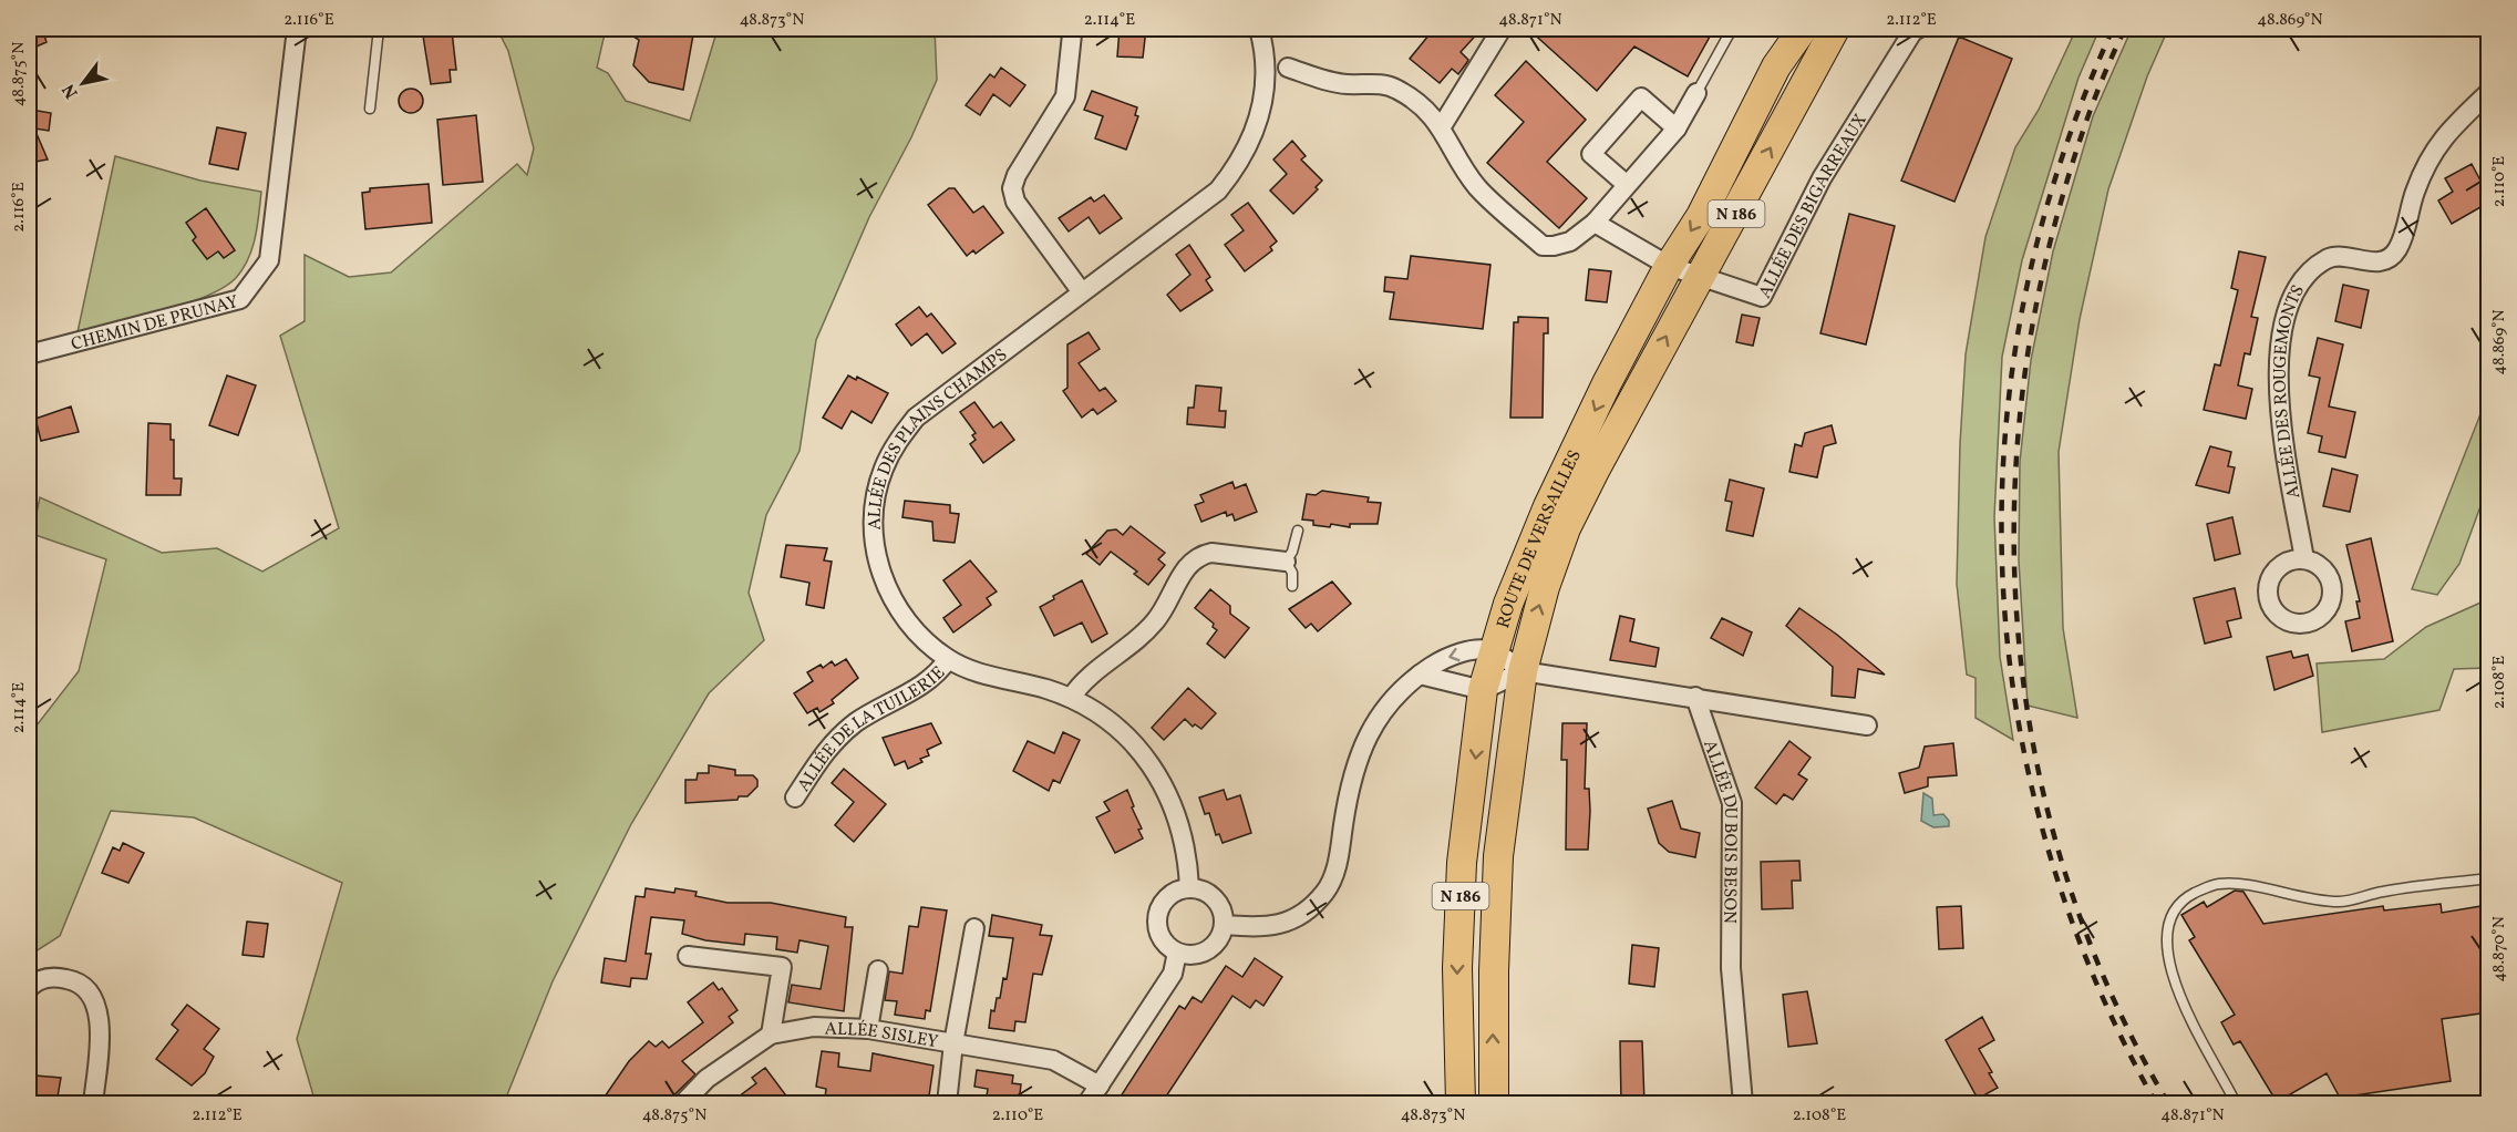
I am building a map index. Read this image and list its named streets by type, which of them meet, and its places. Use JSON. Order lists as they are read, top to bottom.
{
  "streets": {
    "main road": ["N 186", "ROUTE DE VERSAILLES"],
    "street": [
      "ALLÉE DES BIGARREAUX",
      "CHEMIN DE PRUNAY",
      "ALLÉE DES ROUGEMONTS",
      "ALLÉE DES PLAINS CHAMPS",
      "ALLÉE DE LA TUILERIE",
      "ALLÉE DU BOIS BESON",
      "ALLÉE SISLEY"
    ]
  },
  "crossings": [
    ["ALLÉE DES BIGARREAUX", "ROUTE DE VERSAILLES"],
    ["ALLÉE DES PLAINS CHAMPS", "ALLÉE DE LA TUILERIE"]
  ],
  "north": "bottom left",
  "coordinates": [
    "2.116°E",
    "48.873°N",
    "2.114°E",
    "48.871°N",
    "2.112°E",
    "48.869°N",
    "48.875°N",
    "2.110°E",
    "2.108°E",
    "48.870°N"
  ]
}
